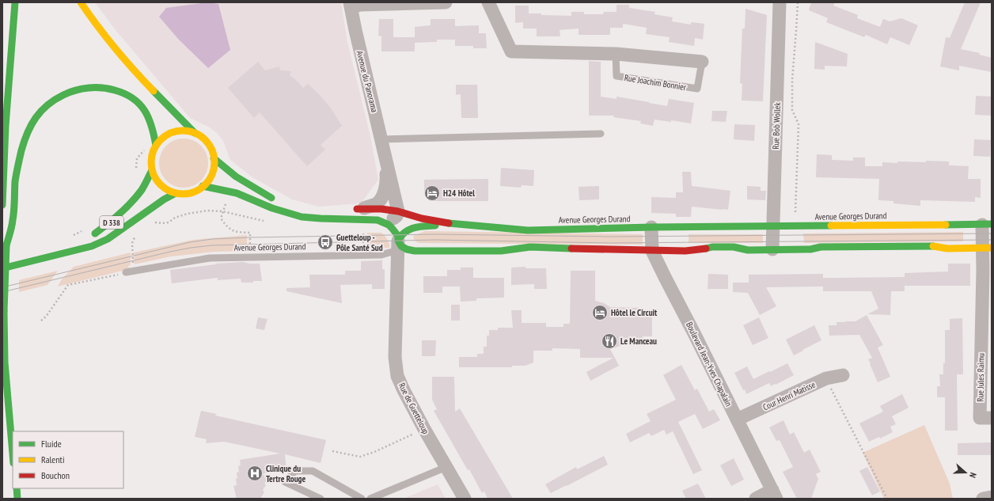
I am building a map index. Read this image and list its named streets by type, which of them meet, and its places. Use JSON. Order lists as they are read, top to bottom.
{
  "streets": {
    "main road": ["Avenue Georges Durand", "D 338"],
    "street": [
      "Avenue du Panorama",
      "Rue Joachim Bonnier",
      "Rue Bob Wollek",
      "Boulevard Jean-Yves Chapalain",
      "Rue Jules Raimu",
      "Cour Henri Matisse",
      "Rue de Guetteloup"
    ]
  },
  "crossings": [
    ["Avenue du Panorama", "Avenue Georges Durand"],
    ["Rue Bob Wollek", "Avenue Georges Durand"],
    ["Avenue Georges Durand", "Boulevard Jean-Yves Chapalain"],
    ["Avenue Georges Durand", "Rue Jules Raimu"],
    ["Avenue Georges Durand", "Rue de Guetteloup"],
    ["Boulevard Jean-Yves Chapalain", "Cour Henri Matisse"]
  ],
  "places": {
    "hotel": ["H24 Hôtel", "Hôtel le Circuit"],
    "bus stop": ["Guetteloup - Pôle Santé Sud"],
    "restaurant": ["Le Manceau"],
    "hospital": ["Clinique du Tertre Rouge"]
  },
  "legend": ["Fluide", "Ralenti", "Bouchon"],
  "north": "right"
}
